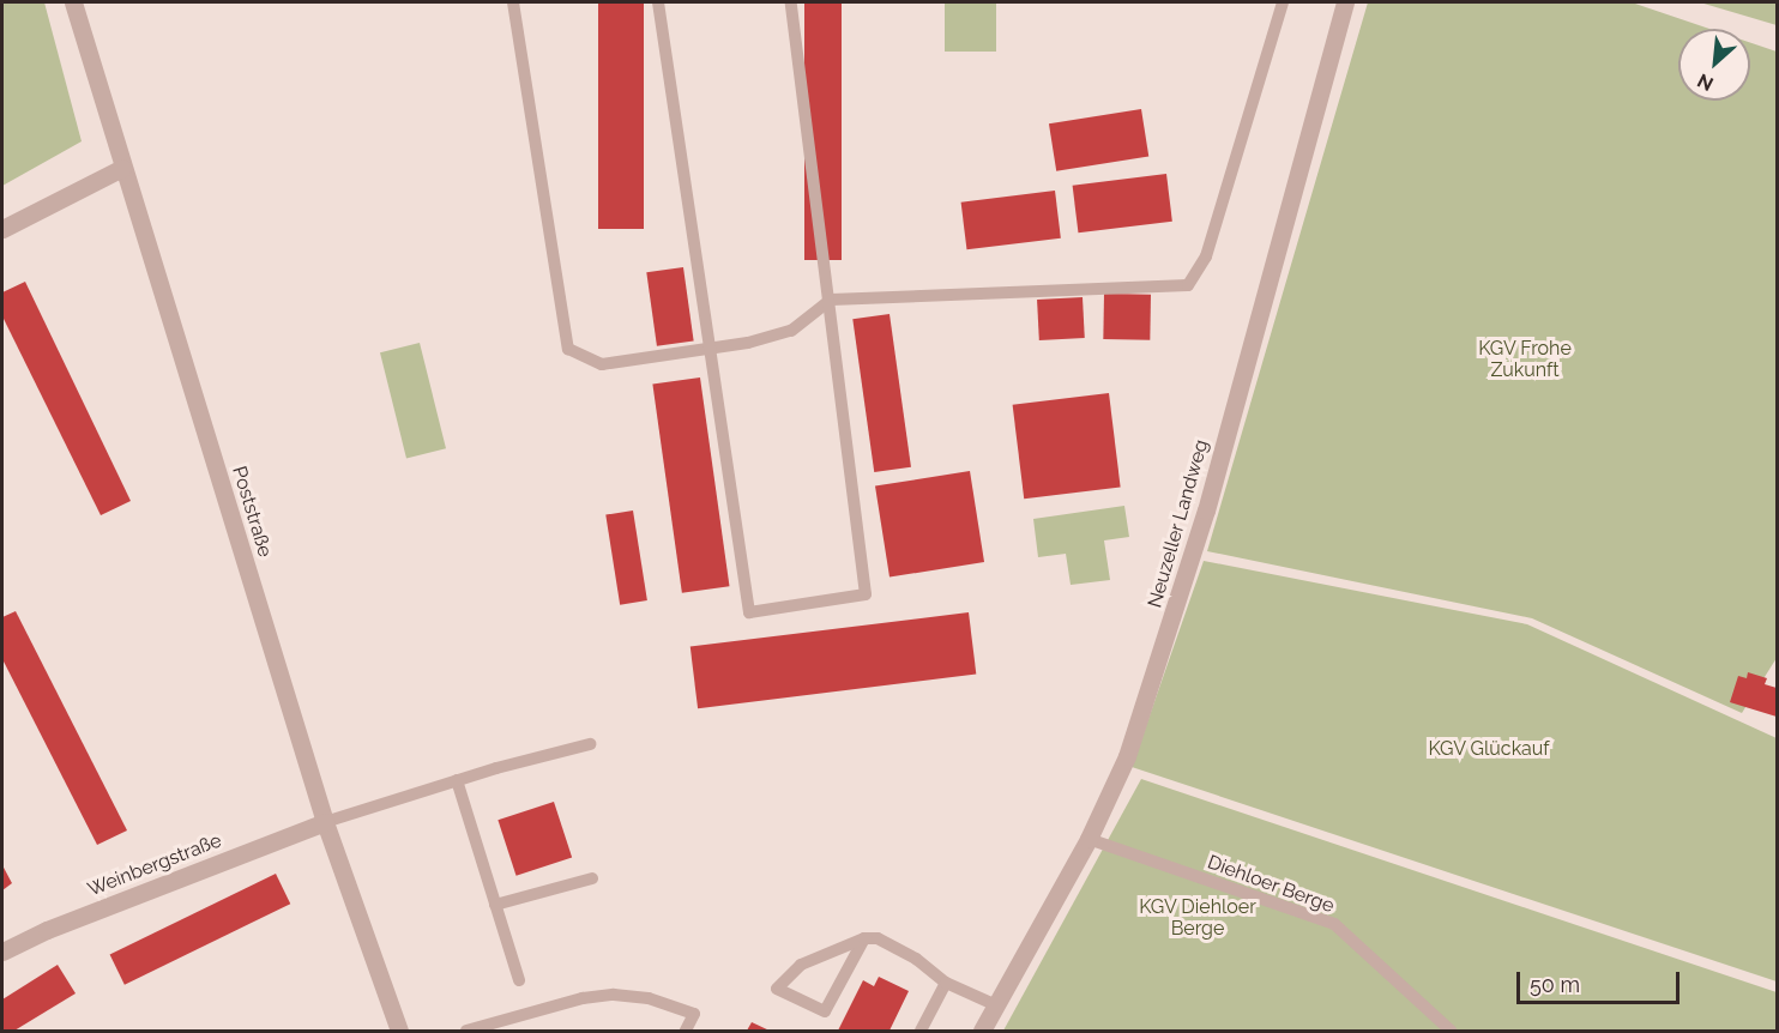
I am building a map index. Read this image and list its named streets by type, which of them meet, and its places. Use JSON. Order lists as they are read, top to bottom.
{
  "streets": {
    "street": ["Poststraße", "Neuzeller Landweg", "Weinbergstraße"],
    "lane": ["Diehloer Berge"]
  },
  "crossings": [
    ["Poststraße", "Weinbergstraße"],
    ["Neuzeller Landweg", "Diehloer Berge"]
  ],
  "parks": ["KGV Frohe Zukunft", "KGV Glückauf", "KGV Diehloer Berge"],
  "scale_bar": "50 m",
  "north": "bottom left"
}
